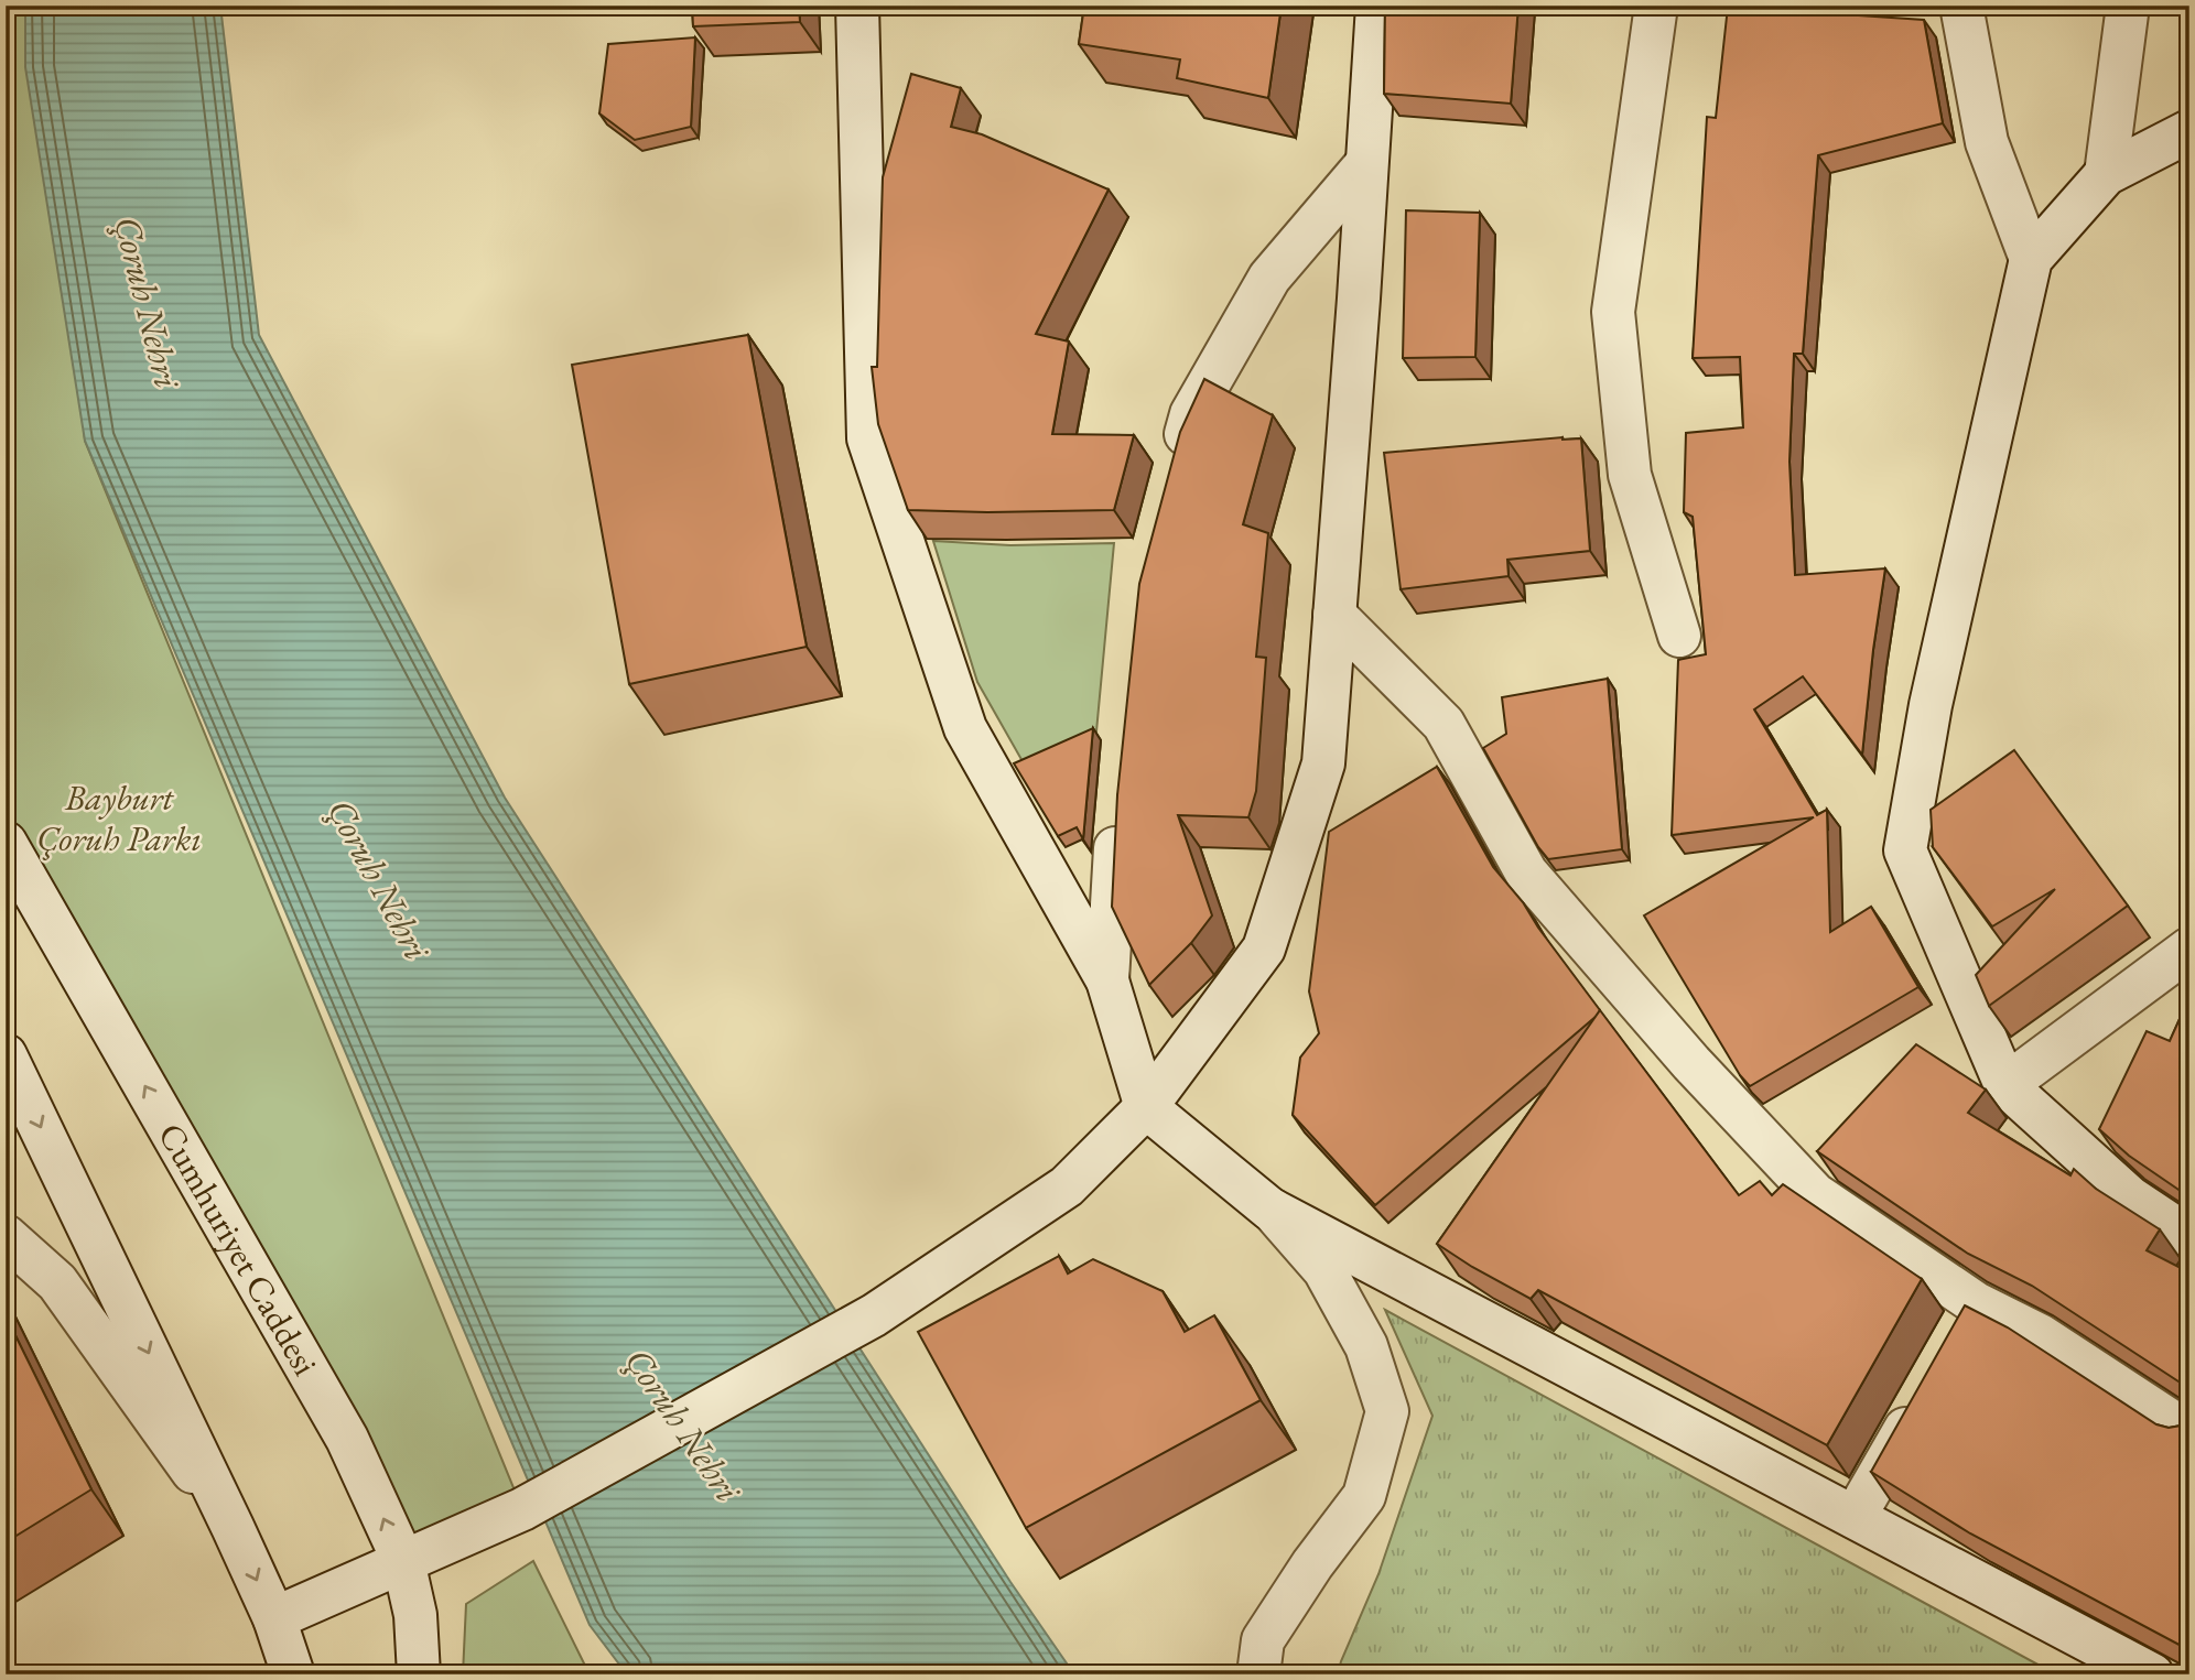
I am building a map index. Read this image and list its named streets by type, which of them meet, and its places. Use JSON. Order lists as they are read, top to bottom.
{
  "streets": {
    "street": ["Cumhuriyet Caddesi"]
  },
  "water": ["Çoruh Nehri"],
  "parks": ["Bayburt Çoruh Parkı"]
}
